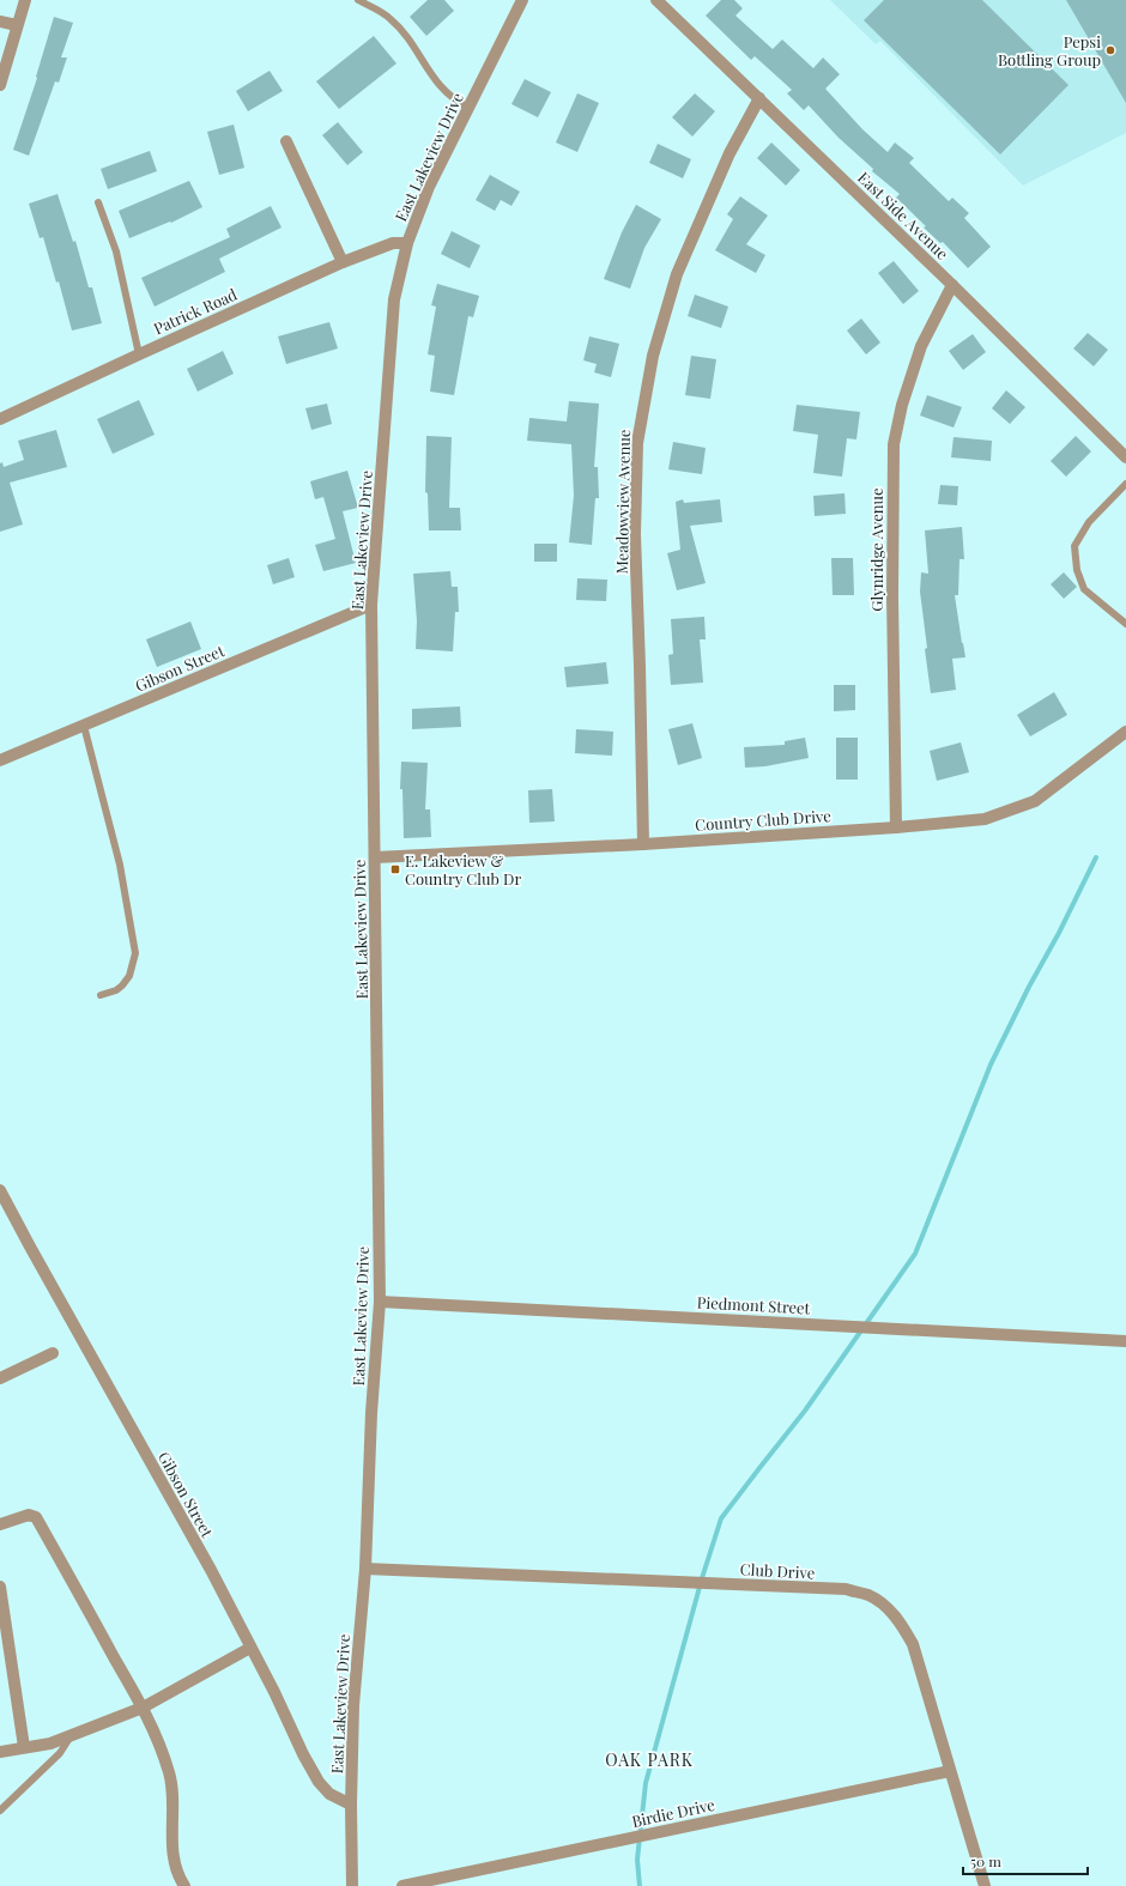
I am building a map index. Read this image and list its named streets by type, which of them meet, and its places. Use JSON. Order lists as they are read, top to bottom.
{
  "streets": {
    "street": [
      "East Lakeview Drive",
      "East Side Avenue",
      "Patrick Road",
      "Meadowview Avenue",
      "Glynridge Avenue",
      "Gibson Street",
      "Country Club Drive",
      "Piedmont Street",
      "Club Drive",
      "Birdie Drive"
    ]
  },
  "crossings": [
    ["East Lakeview Drive", "Patrick Road"],
    ["East Lakeview Drive", "Gibson Street"],
    ["East Lakeview Drive", "Country Club Drive"],
    ["East Lakeview Drive", "Piedmont Street"],
    ["East Lakeview Drive", "Club Drive"],
    ["East Side Avenue", "Meadowview Avenue"],
    ["East Side Avenue", "Glynridge Avenue"],
    ["Meadowview Avenue", "Country Club Drive"],
    ["Glynridge Avenue", "Country Club Drive"],
    ["Club Drive", "Birdie Drive"]
  ],
  "districts": ["OAK PARK"],
  "places": {
    "other": ["Pepsi Bottling Group"],
    "transit": ["E. Lakeview & Country Club Dr"]
  },
  "scale_bar": "50 m"
}
